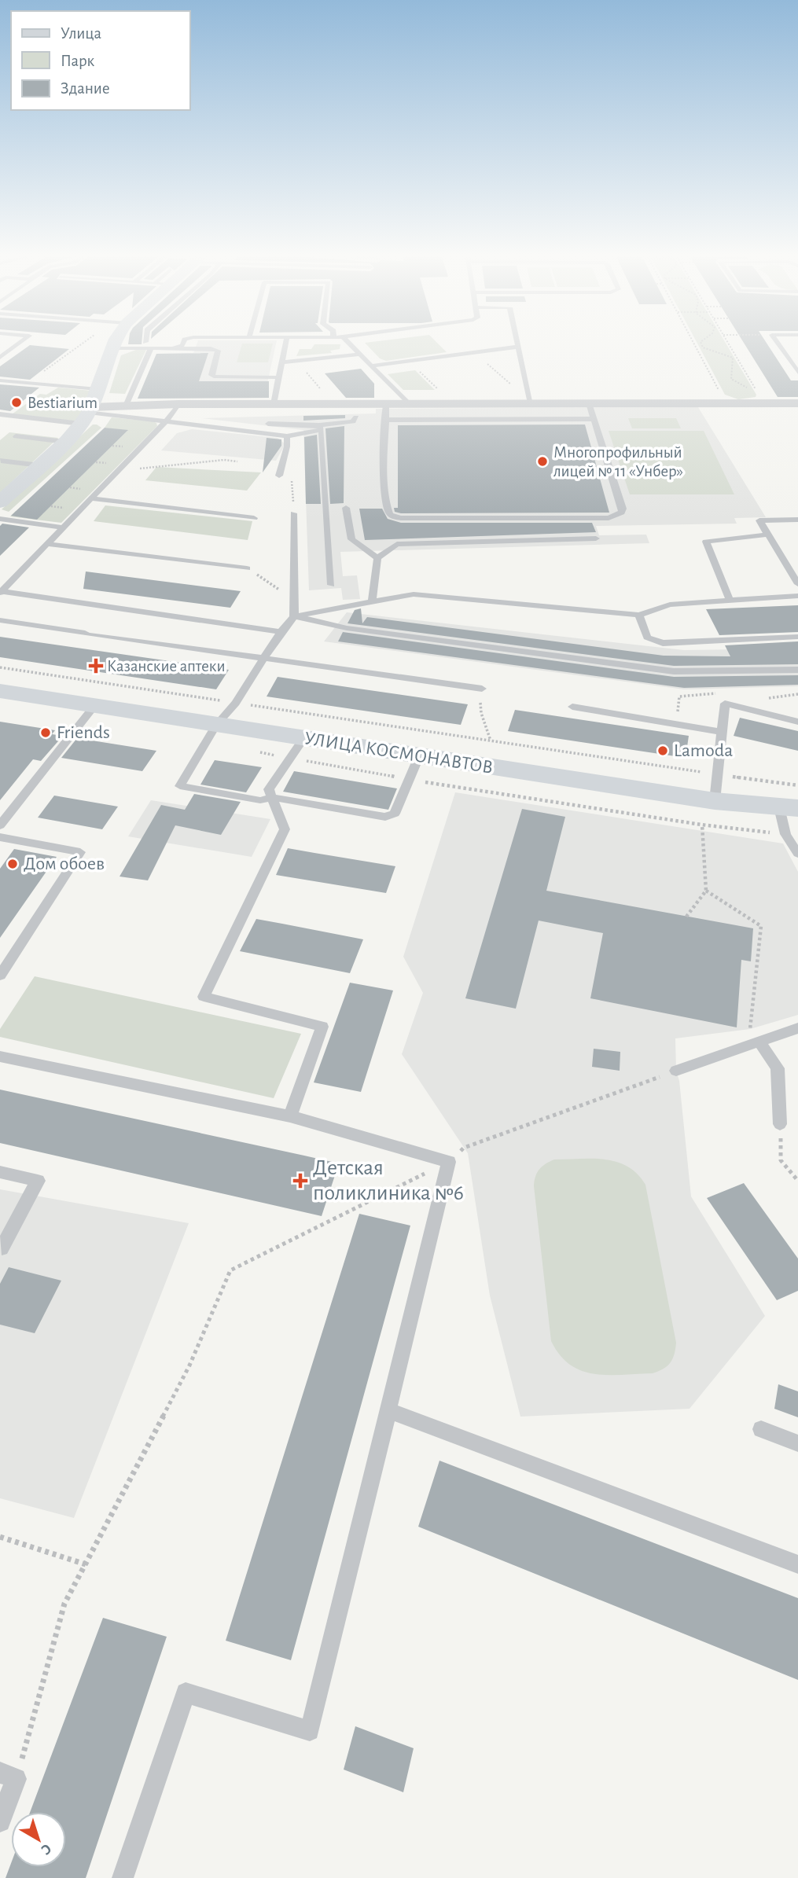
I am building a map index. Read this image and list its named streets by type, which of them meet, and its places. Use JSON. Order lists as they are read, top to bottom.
{
  "streets": {
    "street": ["УЛИЦА КОСМОНАВТОВ"]
  },
  "places": {
    "other": [
      "Bestiarium",
      "Многопрофильный лицей № 11 «Унбер»",
      "Friends",
      "Lamoda",
      "Дом обоев"
    ],
    "health": ["Казанские аптеки", "Детская поликлиника №6"]
  },
  "legend": ["Улица", "Парк", "Здание"],
  "north": "bottom right"
}
